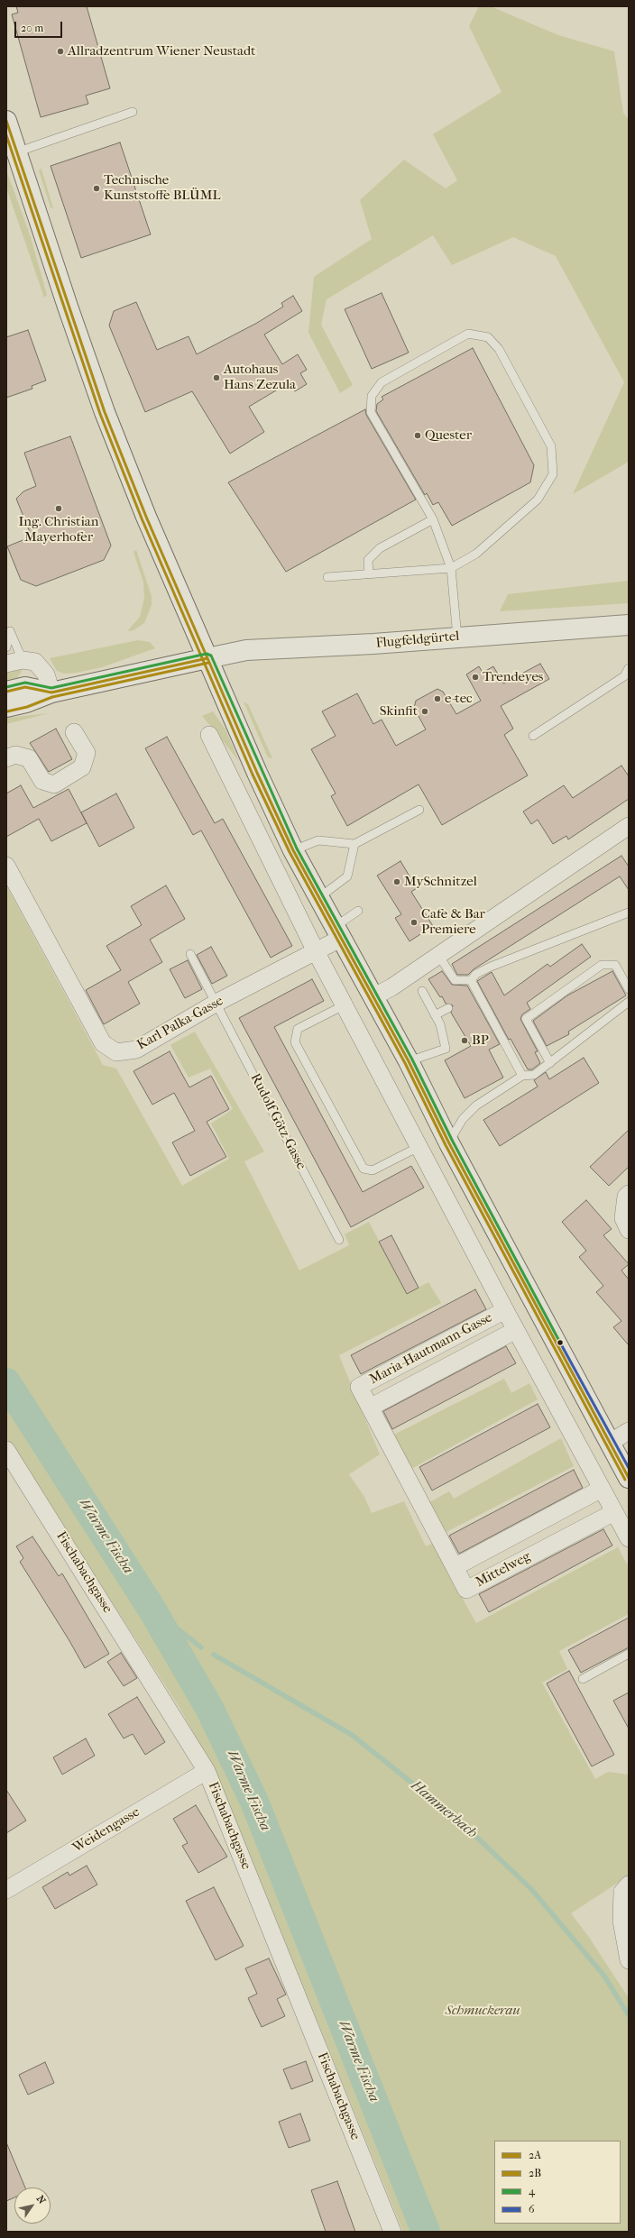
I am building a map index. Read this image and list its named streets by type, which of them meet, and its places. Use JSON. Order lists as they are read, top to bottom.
{
  "streets": {
    "main road": ["Flugfeldgürtel"],
    "street": [
      "Karl Palka-Gasse",
      "Maria-Hautmann-Gasse",
      "Mittelweg",
      "Fischabachgasse",
      "Weidengasse"
    ],
    "lane": ["Rudolf Götz-Gasse"]
  },
  "crossings": [
    ["Karl Palka-Gasse", "Rudolf Götz-Gasse"],
    ["Maria-Hautmann-Gasse", "Mittelweg"],
    ["Fischabachgasse", "Weidengasse"]
  ],
  "water": ["Warme Fischa", "Hammerbach"],
  "parks": ["Schmuckerau"],
  "places": [
    "Allradzentrum Wiener Neustadt",
    "Technische Kunststoffe BLÜML",
    "Autohaus Hans Zezula",
    "Quester",
    "Ing. Christian Mayerhofer",
    "Trendeyes",
    "e-tec",
    "Skinfit",
    "MySchnitzel",
    "Cafe & Bar Premiere",
    "BP"
  ],
  "lines": [
    "transit line 2A",
    "transit line 2B",
    "transit line 4",
    "transit line 6"
  ],
  "legend": [
    "2A",
    "2B",
    "4",
    "6"
  ],
  "scale_bar": "20 m",
  "north": "top right"
}
